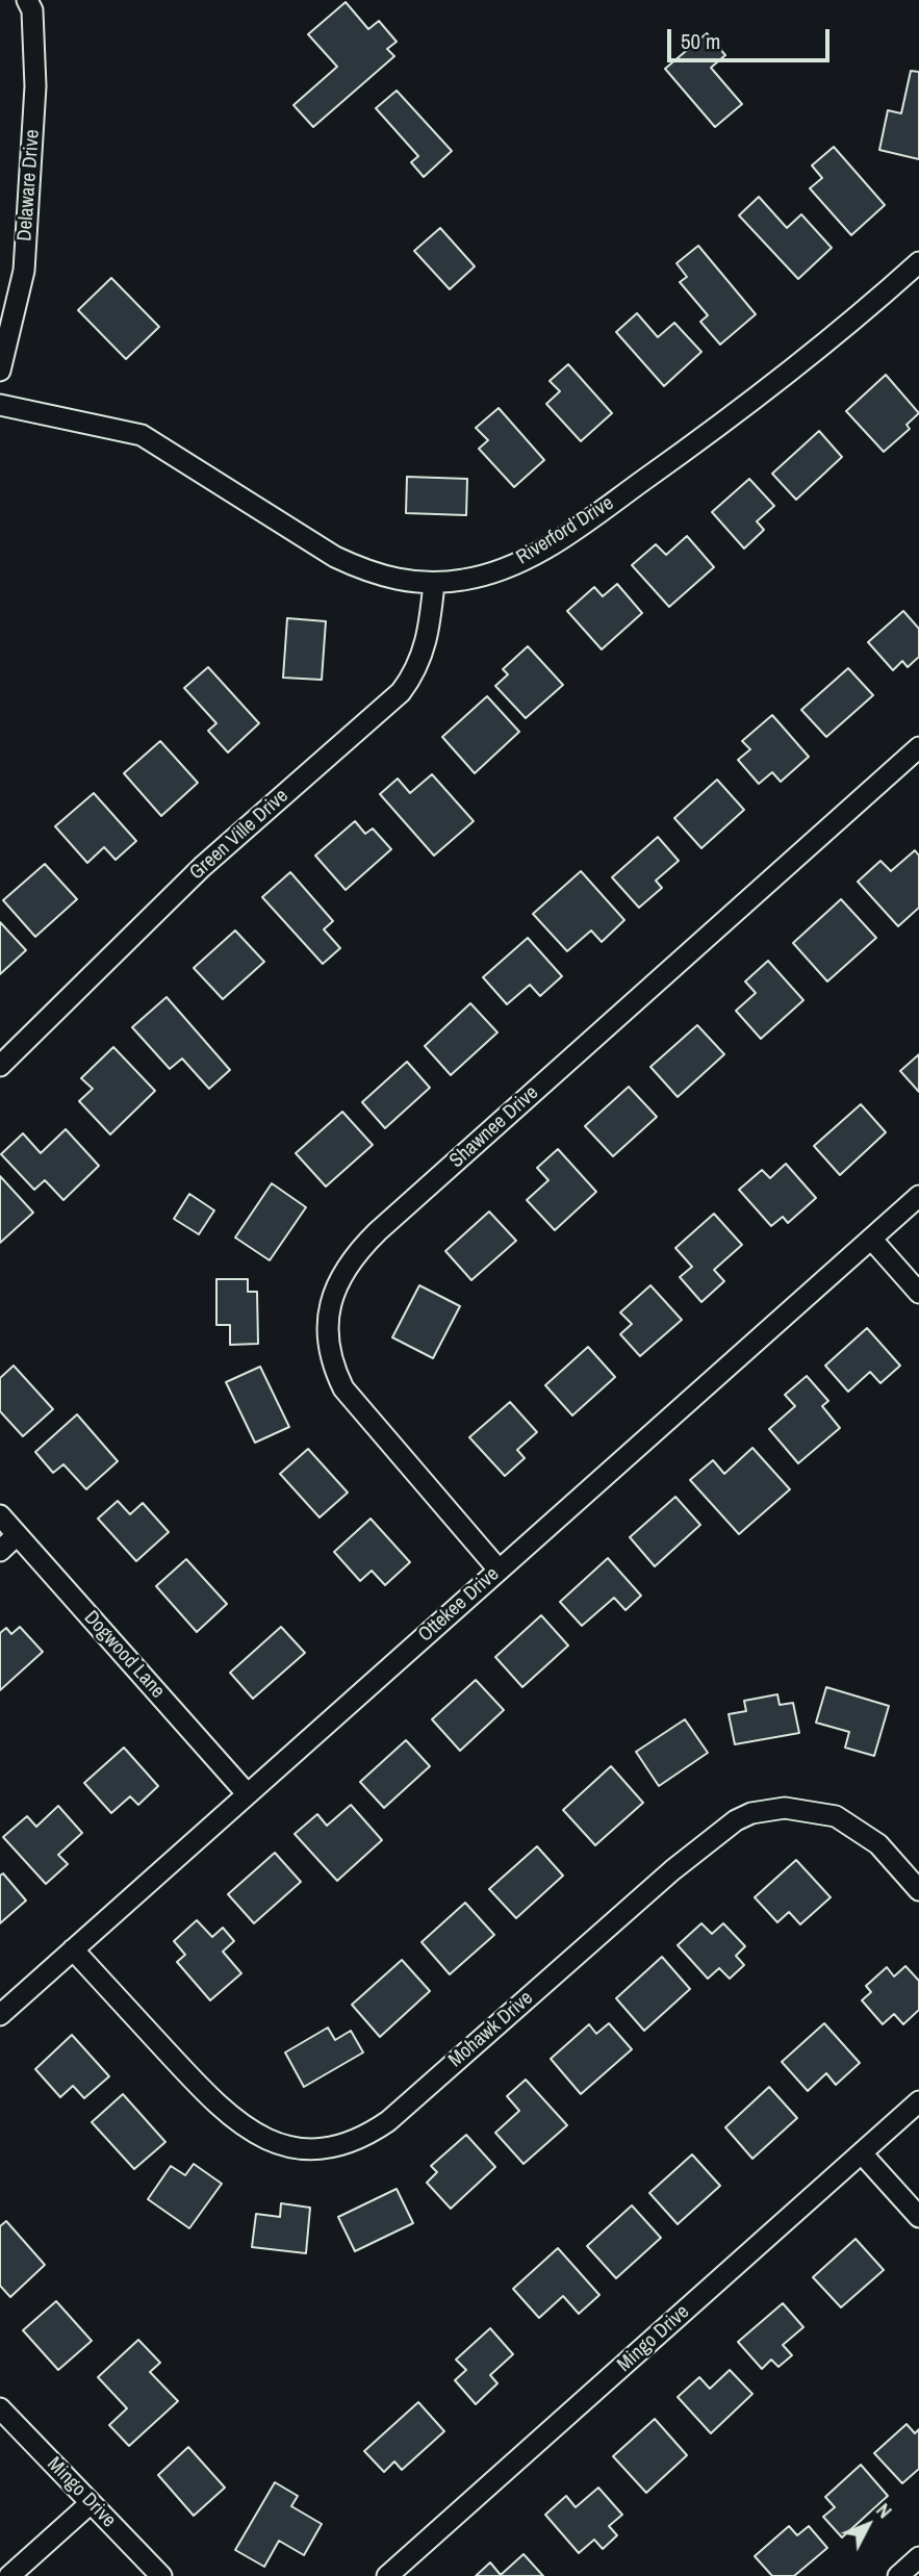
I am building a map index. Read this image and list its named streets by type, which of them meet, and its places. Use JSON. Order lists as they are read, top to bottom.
{
  "streets": {
    "street": [
      "Delaware Drive",
      "Riverford Drive",
      "Green Ville Drive",
      "Shawnee Drive",
      "Ottekee Drive",
      "Dogwood Lane",
      "Mohawk Drive",
      "Mingo Drive"
    ]
  },
  "crossings": [
    ["Riverford Drive", "Green Ville Drive"],
    ["Shawnee Drive", "Ottekee Drive"],
    ["Ottekee Drive", "Dogwood Lane"],
    ["Ottekee Drive", "Mohawk Drive"]
  ],
  "scale_bar": "50 m",
  "north": "top right"
}
